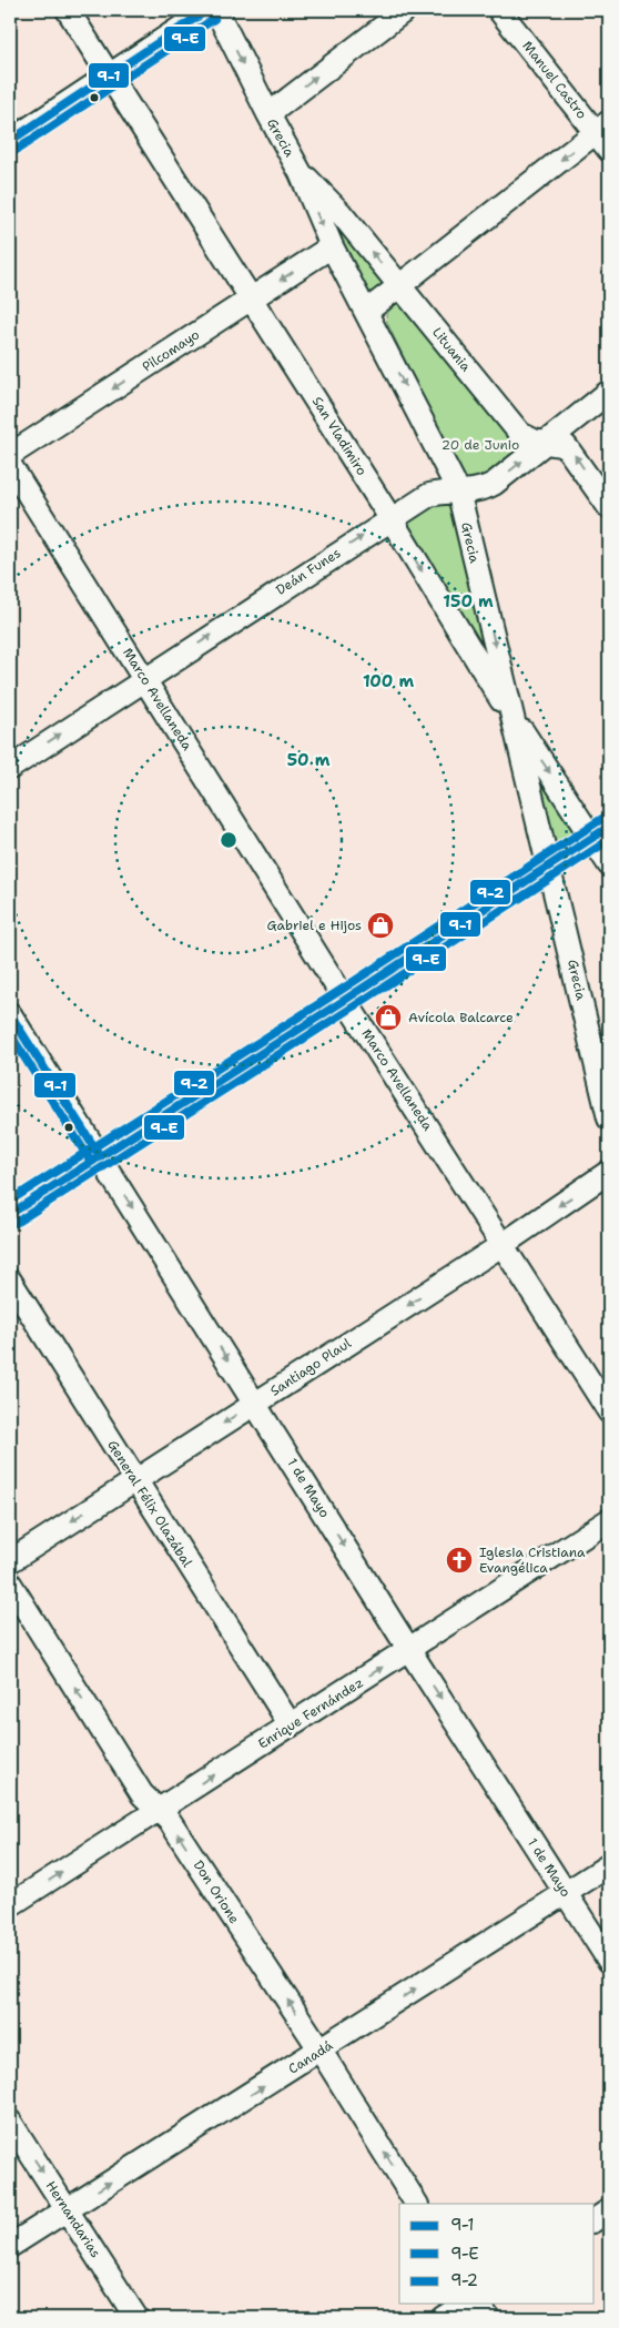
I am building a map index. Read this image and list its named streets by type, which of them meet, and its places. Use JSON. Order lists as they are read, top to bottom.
{
  "streets": {
    "street": [
      "Manuel Castro",
      "Grecia",
      "Lituania",
      "Pilcomayo",
      "San Vladimiro",
      "Deán Funes",
      "Marco Avellaneda",
      "Santiago Plaul",
      "1 de Mayo",
      "General Félix Olazábal",
      "Enrique Fernández",
      "Don Orione",
      "Canadá",
      "Hernandarias"
    ]
  },
  "crossings": [
    ["Grecia", "Lituania"],
    ["Grecia", "Pilcomayo"],
    ["Grecia", "San Vladimiro"],
    ["Grecia", "Deán Funes"],
    ["Lituania", "Deán Funes"],
    ["Pilcomayo", "San Vladimiro"],
    ["San Vladimiro", "Deán Funes"],
    ["Deán Funes", "Marco Avellaneda"],
    ["Marco Avellaneda", "Santiago Plaul"],
    ["Santiago Plaul", "1 de Mayo"],
    ["Santiago Plaul", "General Félix Olazábal"],
    ["1 de Mayo", "Enrique Fernández"],
    ["1 de Mayo", "Canadá"],
    ["General Félix Olazábal", "Enrique Fernández"],
    ["Enrique Fernández", "Don Orione"],
    ["Don Orione", "Canadá"],
    ["Canadá", "Hernandarias"]
  ],
  "one_way": [
    "Grecia",
    "Lituania",
    "Pilcomayo",
    "San Vladimiro",
    "Deán Funes",
    "Santiago Plaul",
    "1 de Mayo",
    "Enrique Fernández",
    "Don Orione",
    "Canadá",
    "Hernandarias"
  ],
  "parks": ["20 de Junio"],
  "places": {
    "shop": ["Gabriel e Hijos", "Avícola Balcarce"],
    "church": ["Iglesia Cristiana Evangélica"]
  },
  "lines": ["transit line 9-1", "transit line 9-E", "transit line 9-2"],
  "legend": ["9-1", "9-E", "9-2"],
  "rings": ["150 m", "100 m", "50 m"]
}
